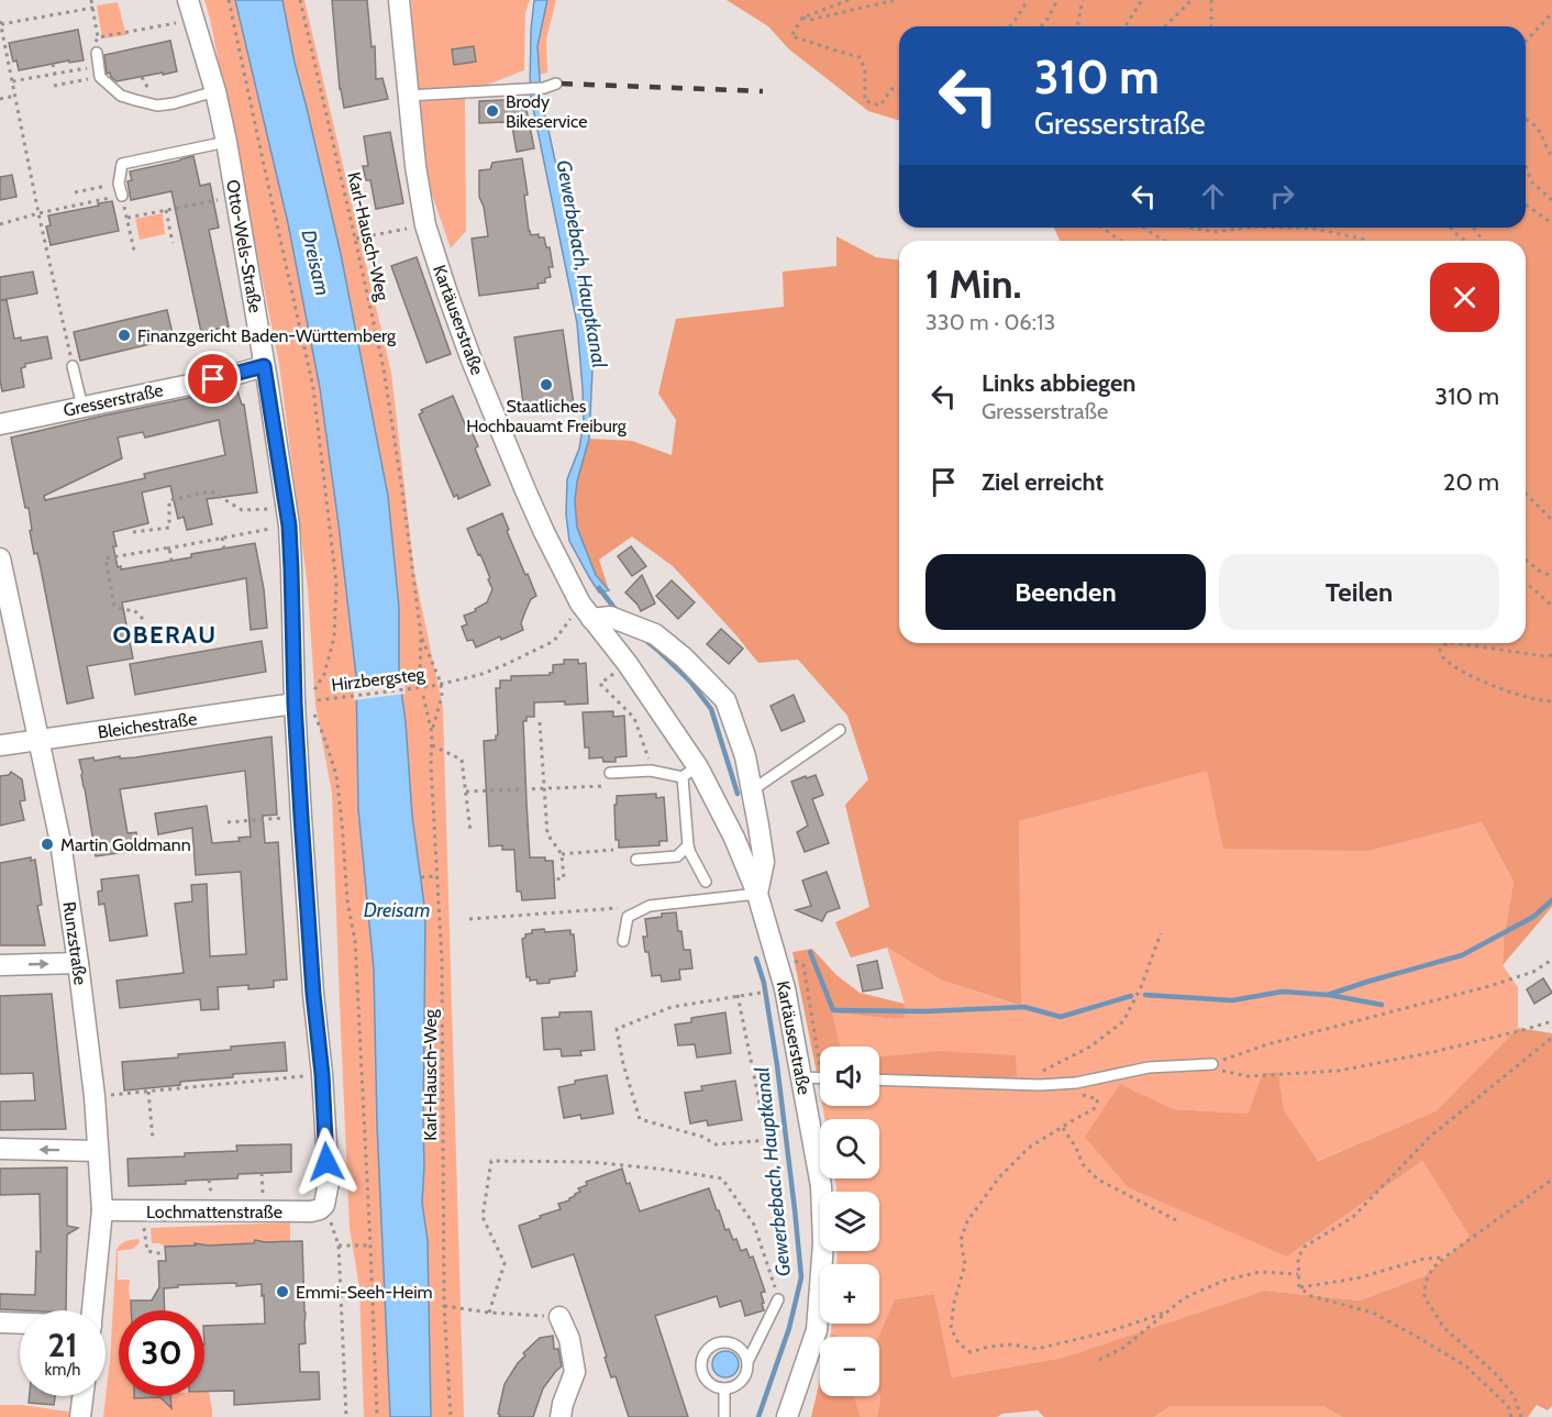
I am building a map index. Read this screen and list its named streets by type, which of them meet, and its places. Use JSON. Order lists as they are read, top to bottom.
{
  "streets": {
    "street": [
      "Otto-Wels-Straße",
      "Kartäuserstraße",
      "Gresserstraße",
      "Bleichestraße",
      "Runzstraße",
      "Lochmattenstraße"
    ],
    "path": ["Karl-Hausch-Weg", "Hirzbergsteg"]
  },
  "crossings": [
    ["Karl-Hausch-Weg", "Hirzbergsteg"],
    ["Otto-Wels-Straße", "Gresserstraße"],
    ["Otto-Wels-Straße", "Bleichestraße"],
    ["Otto-Wels-Straße", "Lochmattenstraße"],
    ["Kartäuserstraße", "Hirzbergsteg"],
    ["Bleichestraße", "Runzstraße"],
    ["Runzstraße", "Lochmattenstraße"]
  ],
  "districts": ["OBERAU"],
  "water": ["Dreisam", "Gewerbebach, Hauptkanal"],
  "places": [
    "Brody Bikeservice",
    "Finanzgericht Baden-Württemberg",
    "Staatliches Hochbauamt Freiburg",
    "Martin Goldmann",
    "Emmi-Seeh-Heim"
  ],
  "page": {
    "turn": ["310 m", "Gresserstraße"],
    "heading": ["1 Min.", "330 m · 06:13"],
    "list": [
      {
        "name": "Links abbiegen",
        "note": "Gresserstraße",
        "value": "310 m"
      },
      {
        "name": "Ziel erreicht",
        "value": "20 m"
      }
    ],
    "buttons": ["Beenden", "Teilen"],
    "map_buttons": ["+", "−"],
    "speed": "21 km/h",
    "limit": "30"
  }
}
